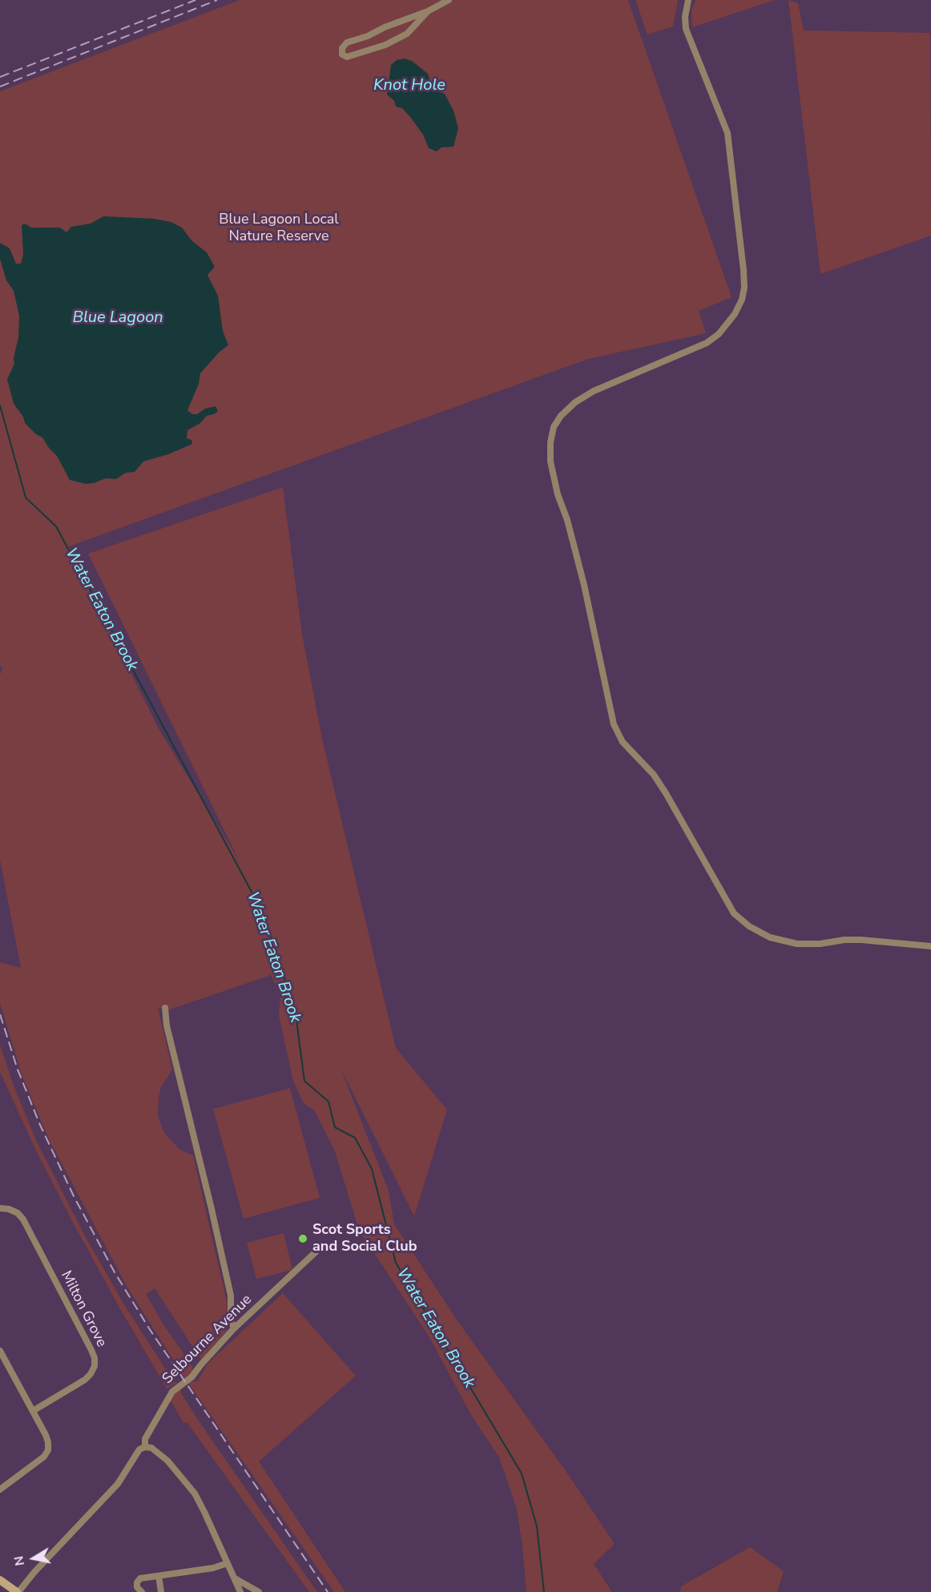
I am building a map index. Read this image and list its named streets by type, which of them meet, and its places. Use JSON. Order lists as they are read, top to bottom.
{
  "streets": {
    "street": ["Milton Grove", "Selbourne Avenue"]
  },
  "water": ["Knot Hole", "Blue Lagoon", "Water Eaton Brook"],
  "parks": ["Blue Lagoon Local Nature Reserve"],
  "places": ["Scot Sports and Social Club"],
  "north": "left"
}
